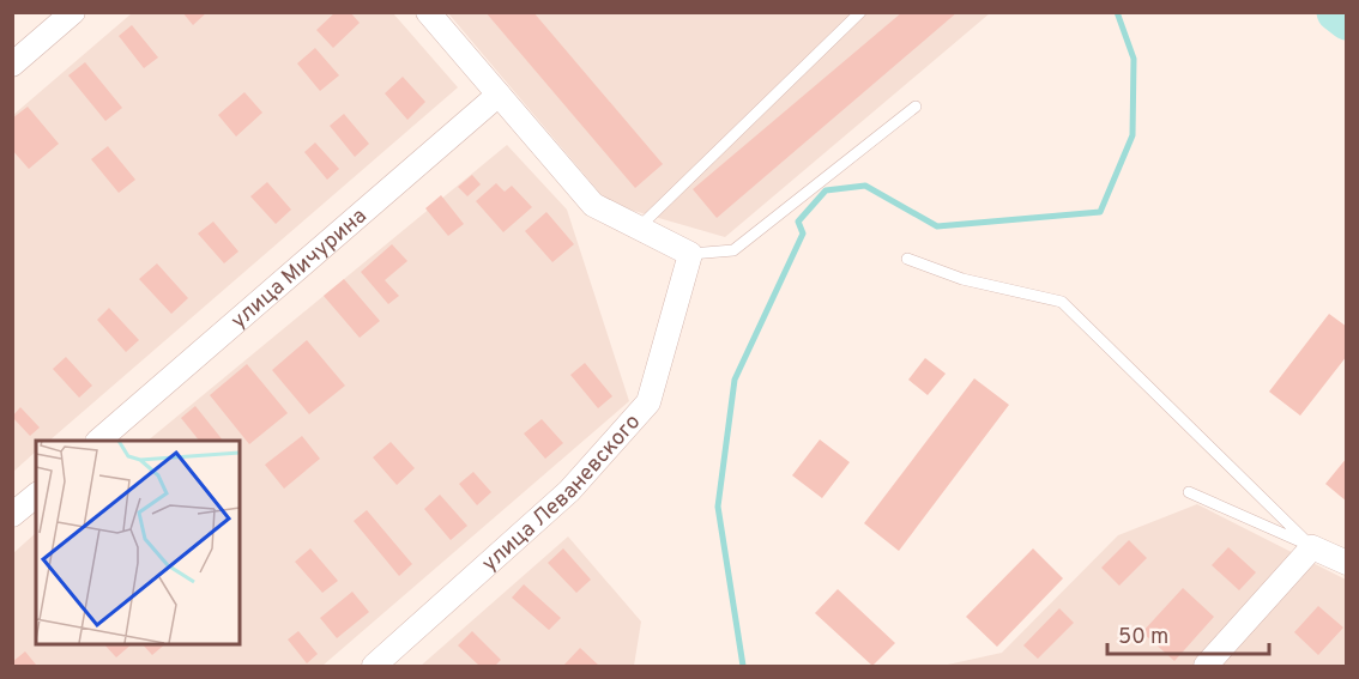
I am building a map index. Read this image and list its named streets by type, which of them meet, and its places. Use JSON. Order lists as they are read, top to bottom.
{
  "streets": {
    "street": ["улица Мичурина", "улица Леваневского"]
  },
  "scale_bar": "50 m"
}
